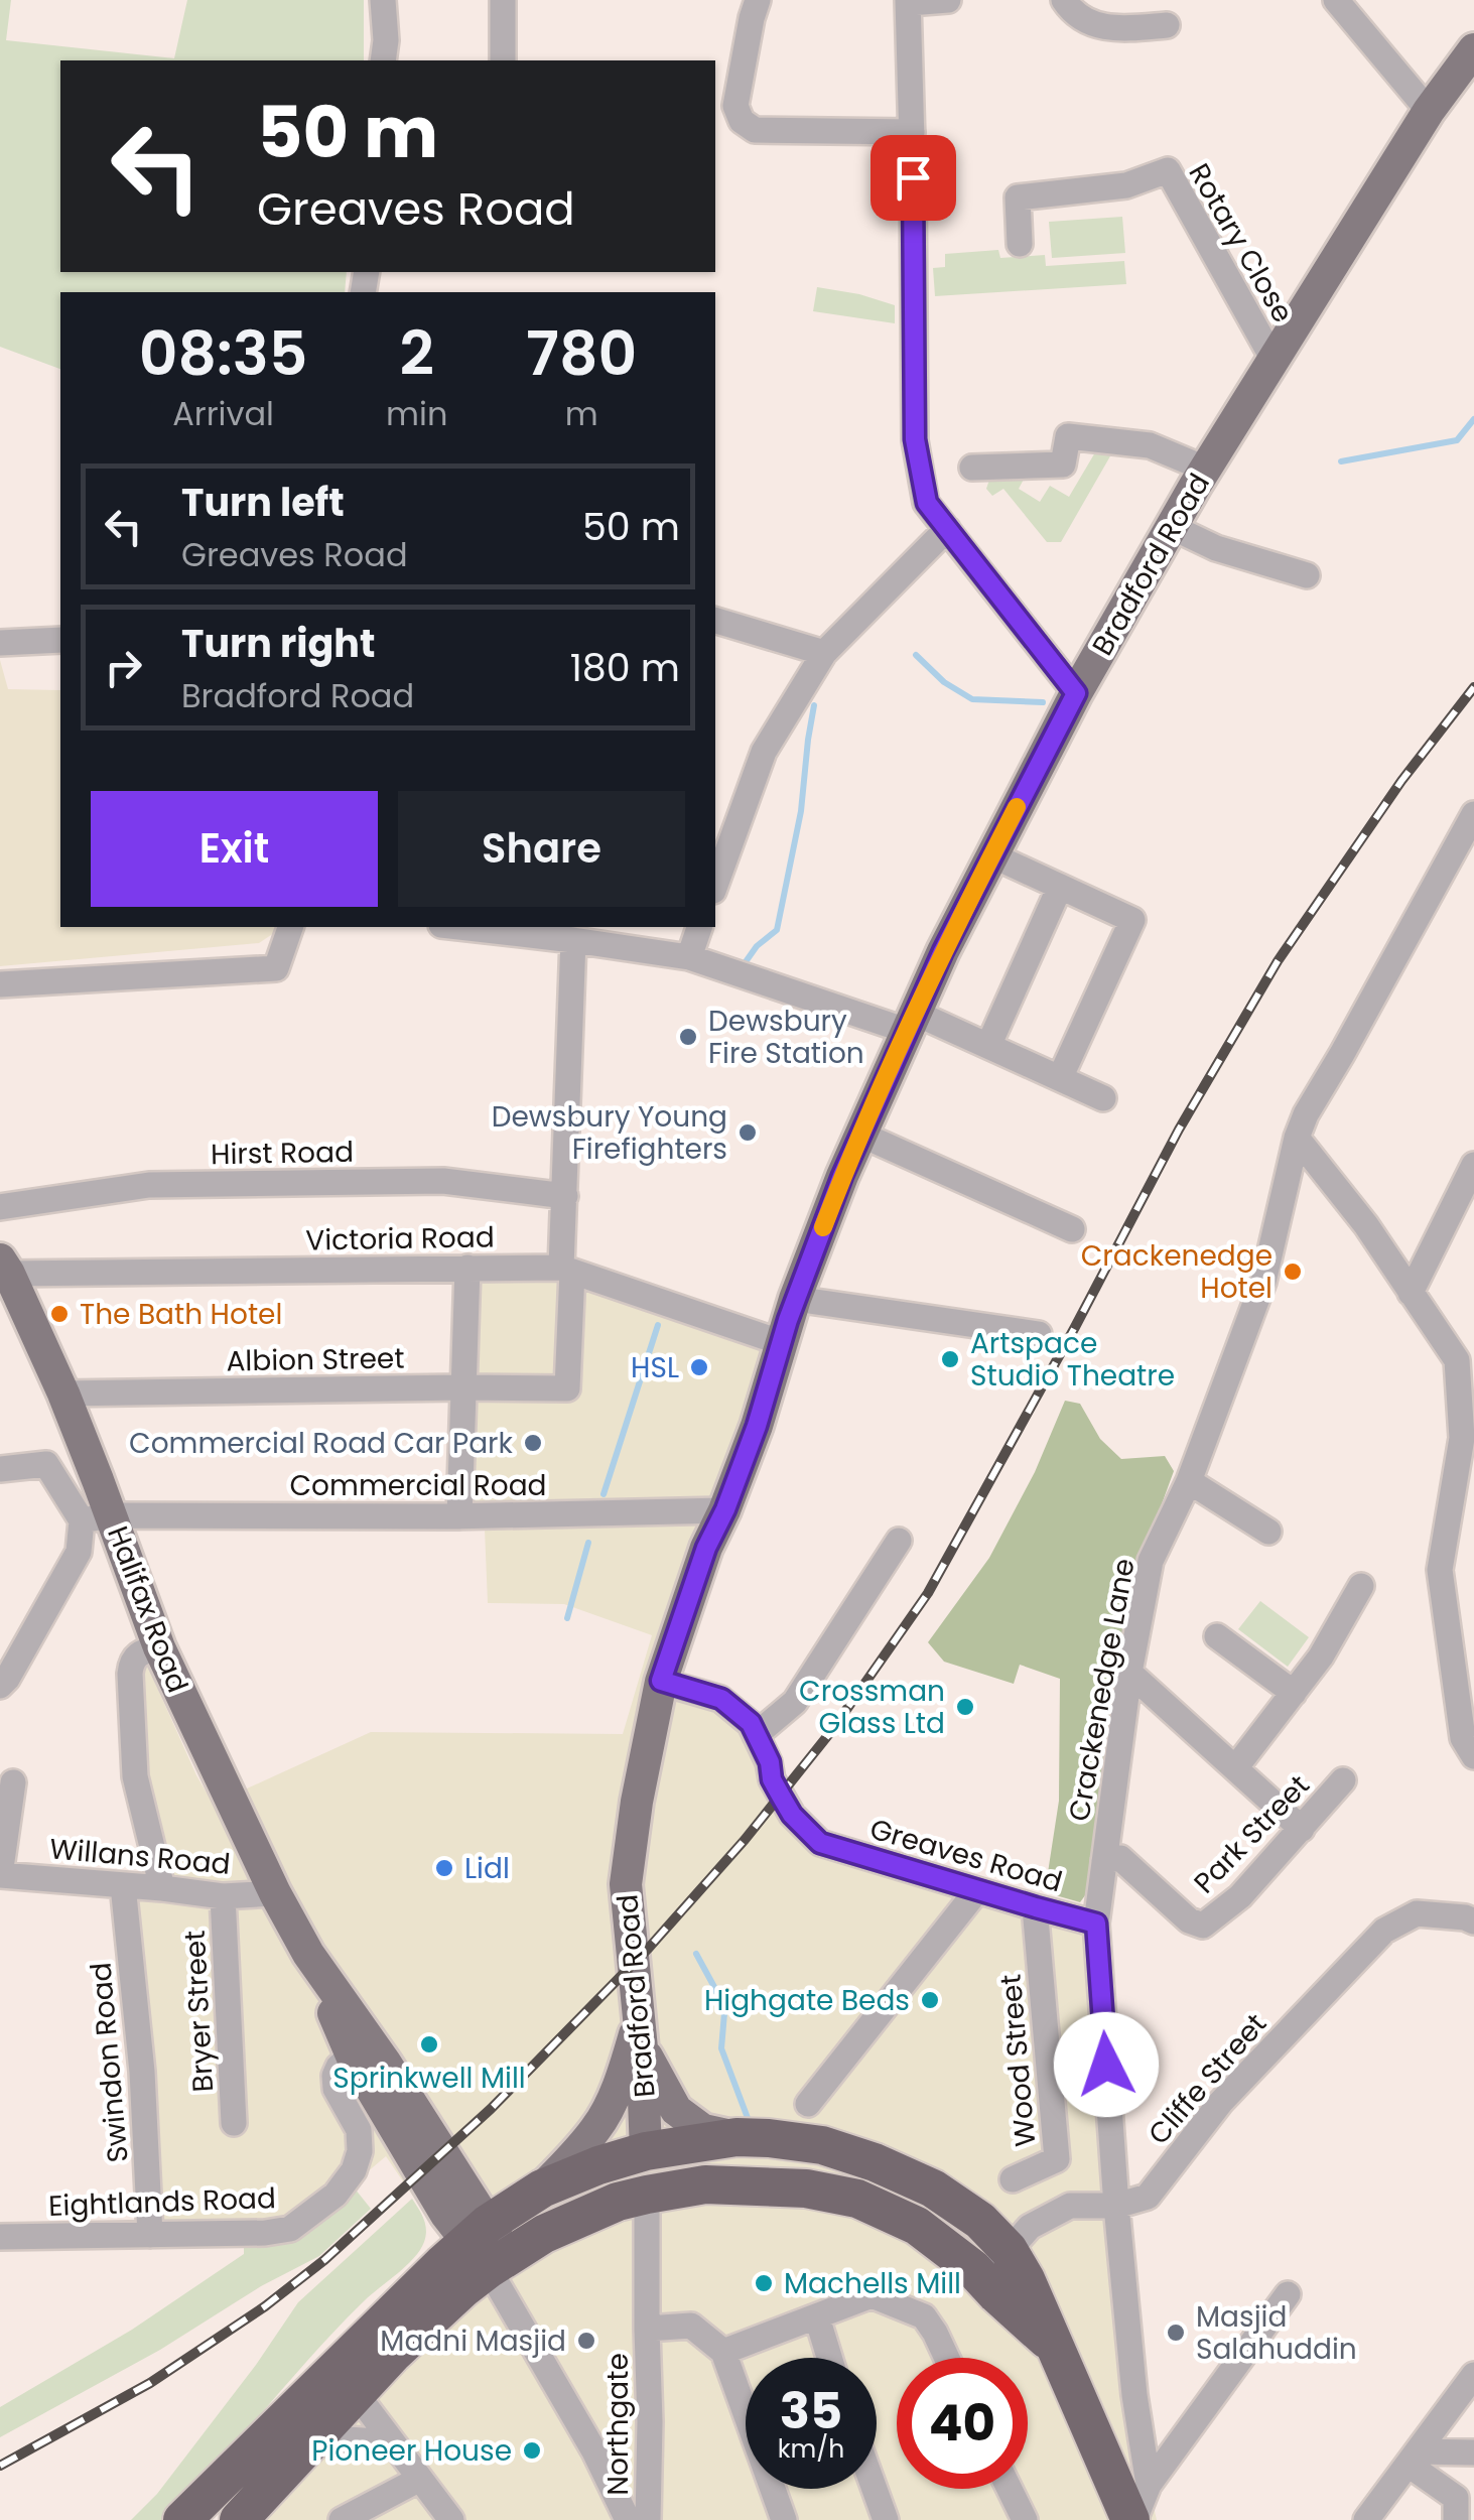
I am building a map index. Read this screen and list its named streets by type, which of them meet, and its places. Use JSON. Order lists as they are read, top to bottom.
{
  "streets": {
    "main road": ["Bradford Road", "Halifax Road"],
    "street": [
      "Rotary Close",
      "Hirst Road",
      "Victoria Road",
      "Albion Street",
      "Commercial Road",
      "Crackenedge Lane",
      "Park Street",
      "Greaves Road",
      "Willans Road",
      "Bryer Street",
      "Wood Street",
      "Swindon Road",
      "Cliffe Street",
      "Eightlands Road",
      "Northgate"
    ]
  },
  "crossings": [
    ["Rotary Close", "Bradford Road"],
    ["Bradford Road", "Victoria Road"],
    ["Bradford Road", "Commercial Road"],
    ["Bradford Road", "Greaves Road"],
    ["Bradford Road", "Northgate"],
    ["Victoria Road", "Albion Street"],
    ["Victoria Road", "Halifax Road"],
    ["Albion Street", "Halifax Road"],
    ["Commercial Road", "Halifax Road"],
    ["Halifax Road", "Willans Road"],
    ["Halifax Road", "Eightlands Road"],
    ["Crackenedge Lane", "Park Street"],
    ["Crackenedge Lane", "Greaves Road"],
    ["Crackenedge Lane", "Cliffe Street"],
    ["Greaves Road", "Wood Street"],
    ["Willans Road", "Bryer Street"],
    ["Willans Road", "Swindon Road"],
    ["Swindon Road", "Eightlands Road"]
  ],
  "places": [
    "Dewsbury Fire Station",
    "Dewsbury Young Firefighters",
    "Crackenedge Hotel",
    "The Bath Hotel",
    "Artspace Studio Theatre",
    "HSL",
    "Commercial Road Car Park",
    "Crossman Glass Ltd",
    "Lidl",
    "Highgate Beds",
    "Sprinkwell Mill",
    "Machells Mill",
    "Masjid Salahuddin",
    "Madni Masjid",
    "Pioneer House"
  ],
  "page": {
    "turn": ["50 m", "Greaves Road"],
    "eta": [
      "08:35",
      "Arrival",
      "2",
      "min",
      "780",
      "m"
    ],
    "list": [
      {
        "name": "Turn left",
        "note": "Greaves Road",
        "value": "50 m"
      },
      {
        "name": "Turn right",
        "note": "Bradford Road",
        "value": "180 m"
      }
    ],
    "buttons": ["Exit", "Share"],
    "speed": "35 km/h",
    "limit": "40"
  }
}
